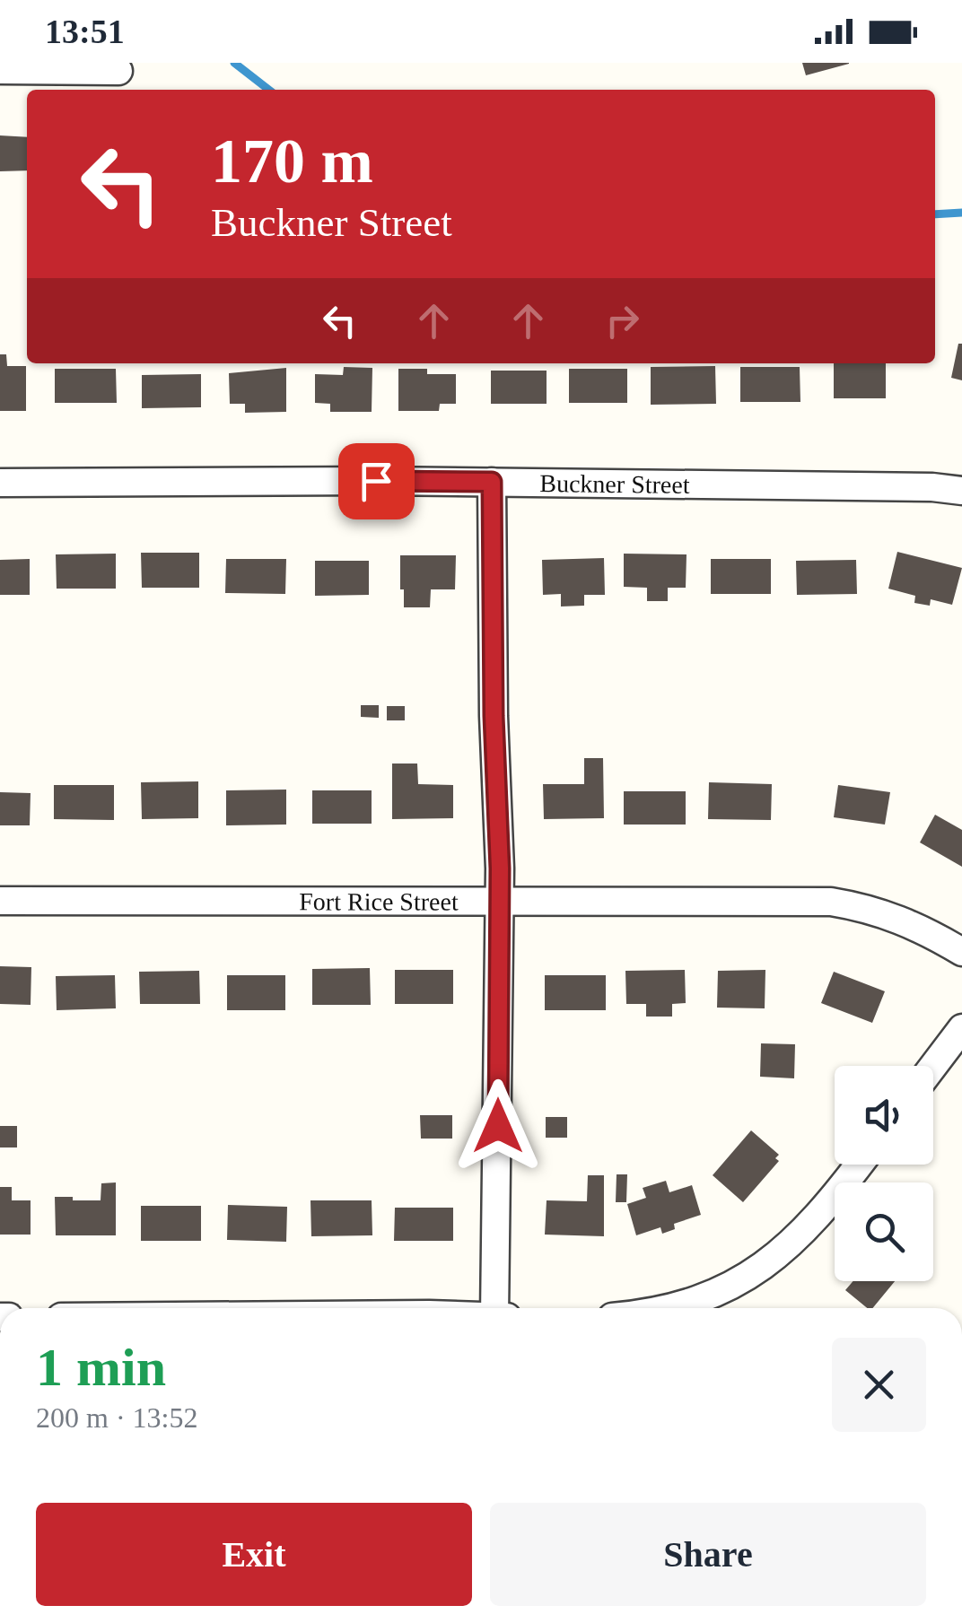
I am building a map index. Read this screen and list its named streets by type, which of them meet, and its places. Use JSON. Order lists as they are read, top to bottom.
{
  "streets": {
    "street": ["Buckner Street", "Fort Rice Street"]
  },
  "page": {
    "status": "13:51",
    "turn": ["170 m", "Buckner Street"],
    "heading": ["1 min", "200 m · 13:52"],
    "buttons": ["Exit", "Share"]
  }
}
